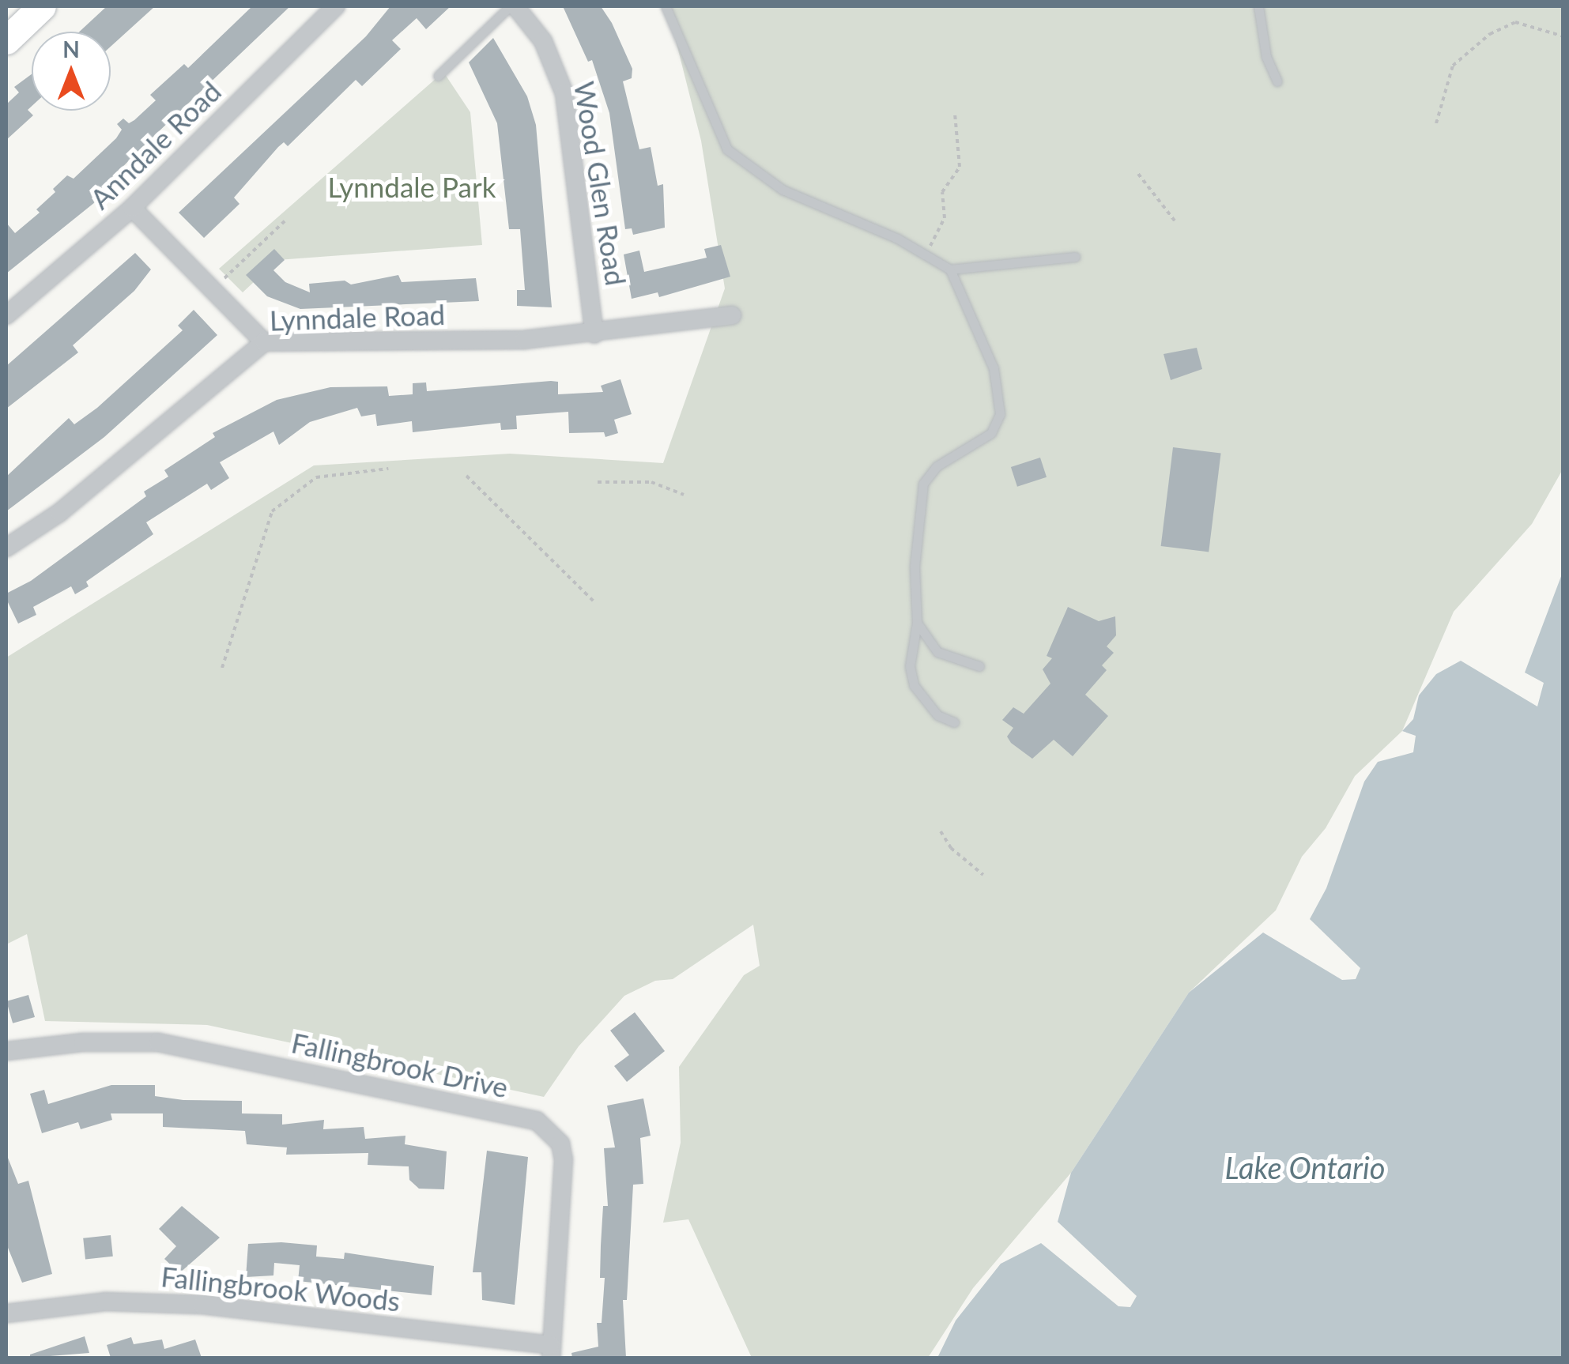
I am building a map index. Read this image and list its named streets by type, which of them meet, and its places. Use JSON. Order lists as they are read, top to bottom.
{
  "streets": {
    "street": [
      "Anndale Road",
      "Wood Glen Road",
      "Lynndale Road",
      "Fallingbrook Drive",
      "Fallingbrook Woods"
    ]
  },
  "crossings": [
    ["Wood Glen Road", "Lynndale Road"],
    ["Fallingbrook Drive", "Fallingbrook Woods"]
  ],
  "water": ["Lake Ontario"],
  "parks": ["Lynndale Park"],
  "north": "top"
}
